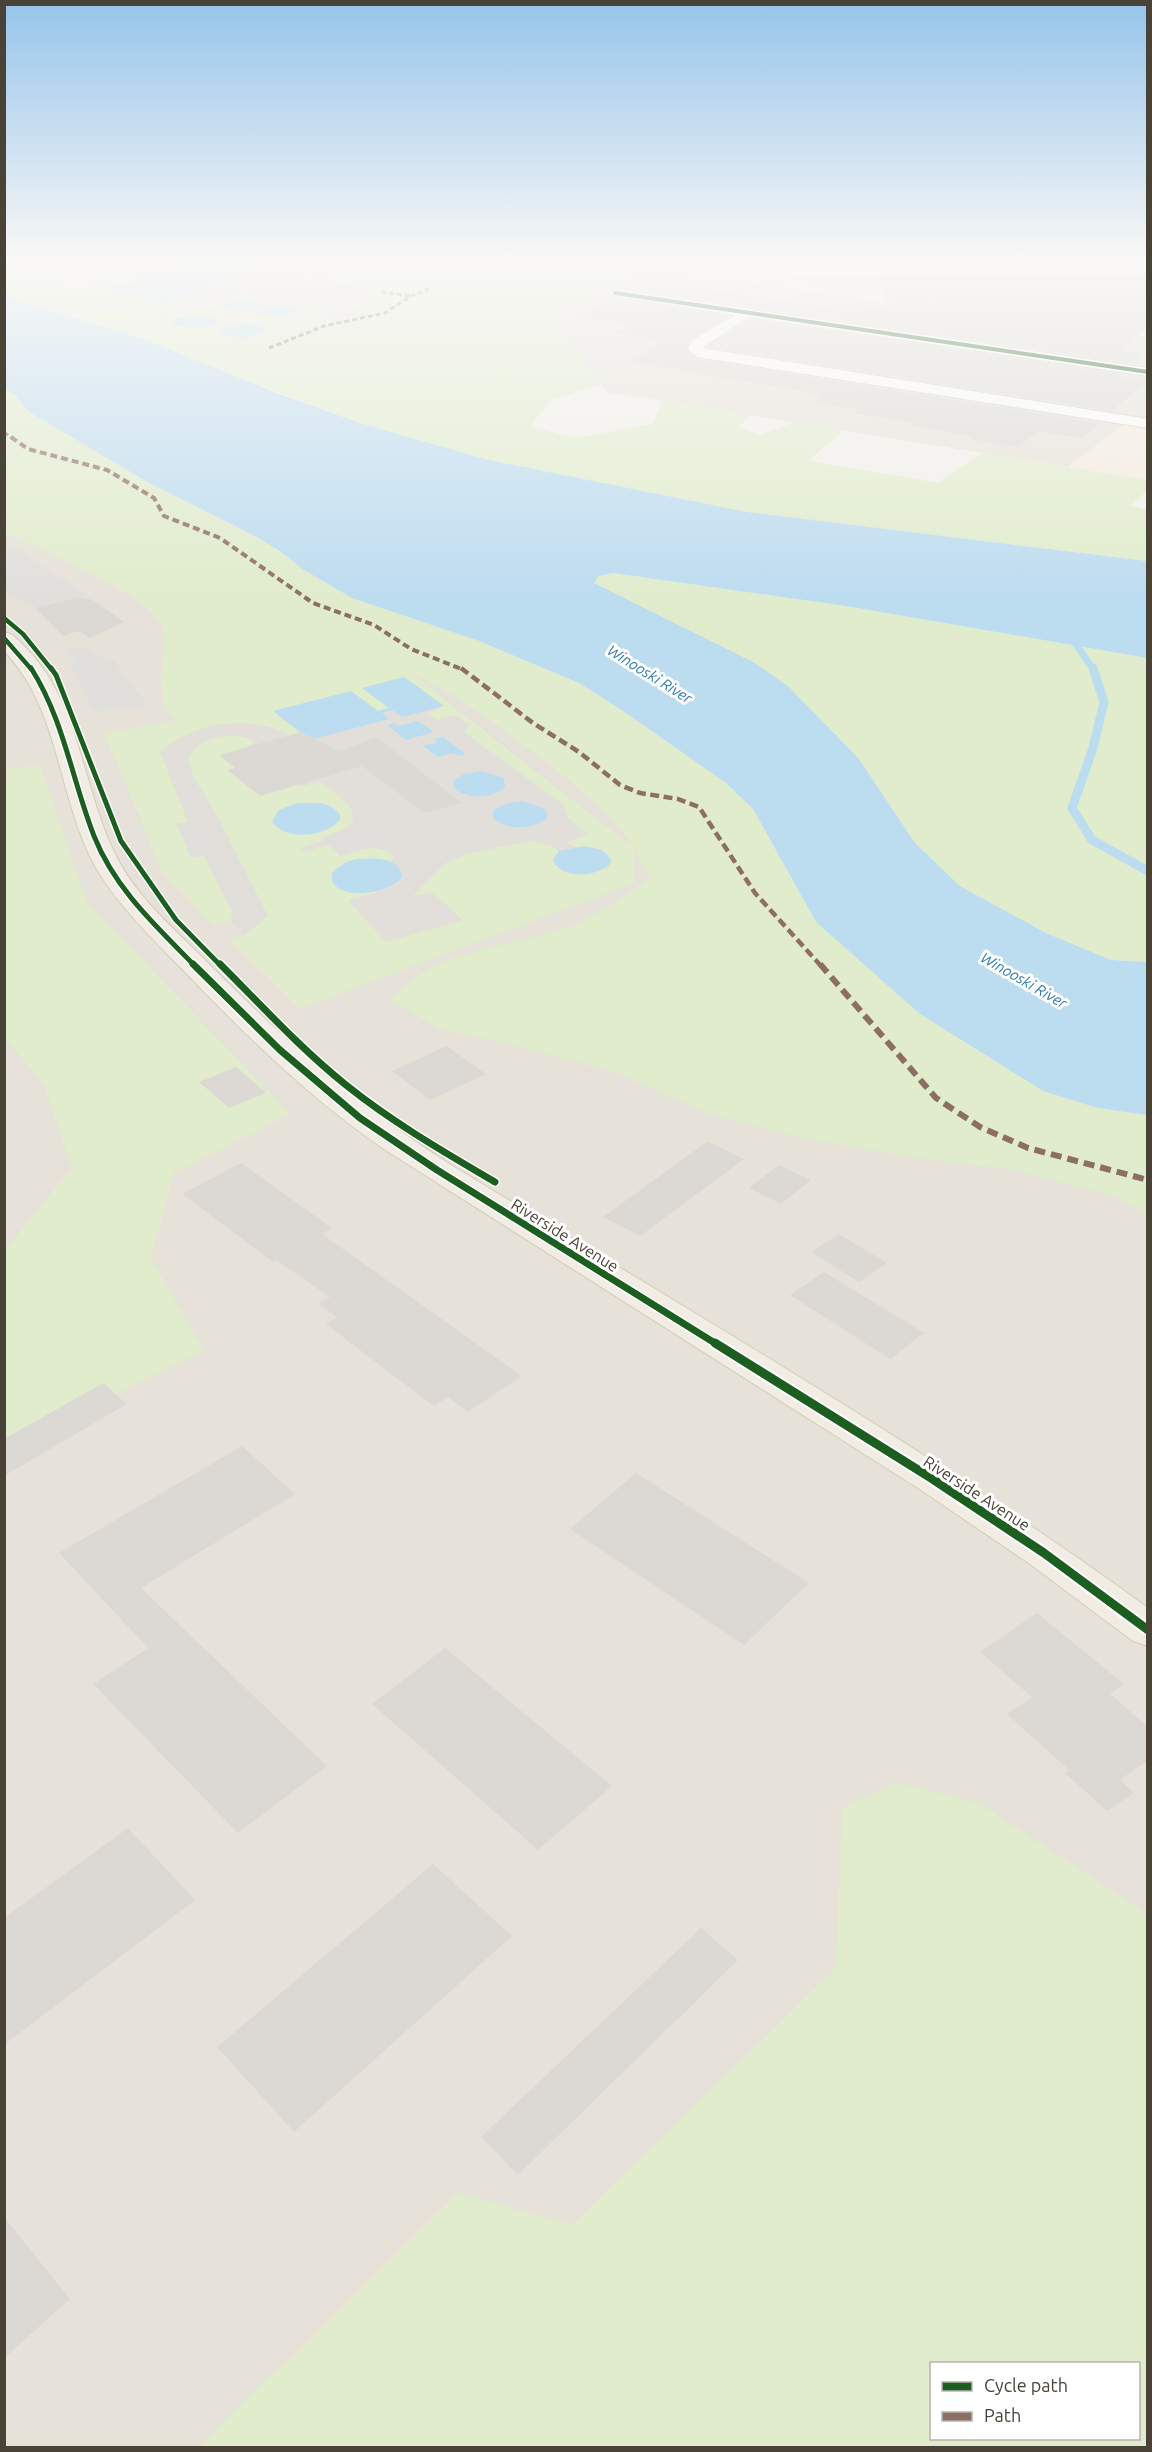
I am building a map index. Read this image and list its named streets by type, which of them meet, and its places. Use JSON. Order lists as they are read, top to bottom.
{
  "streets": {
    "main road": ["Riverside Avenue"]
  },
  "water": ["Winooski River"],
  "legend": ["Cycle path", "Path"]
}
